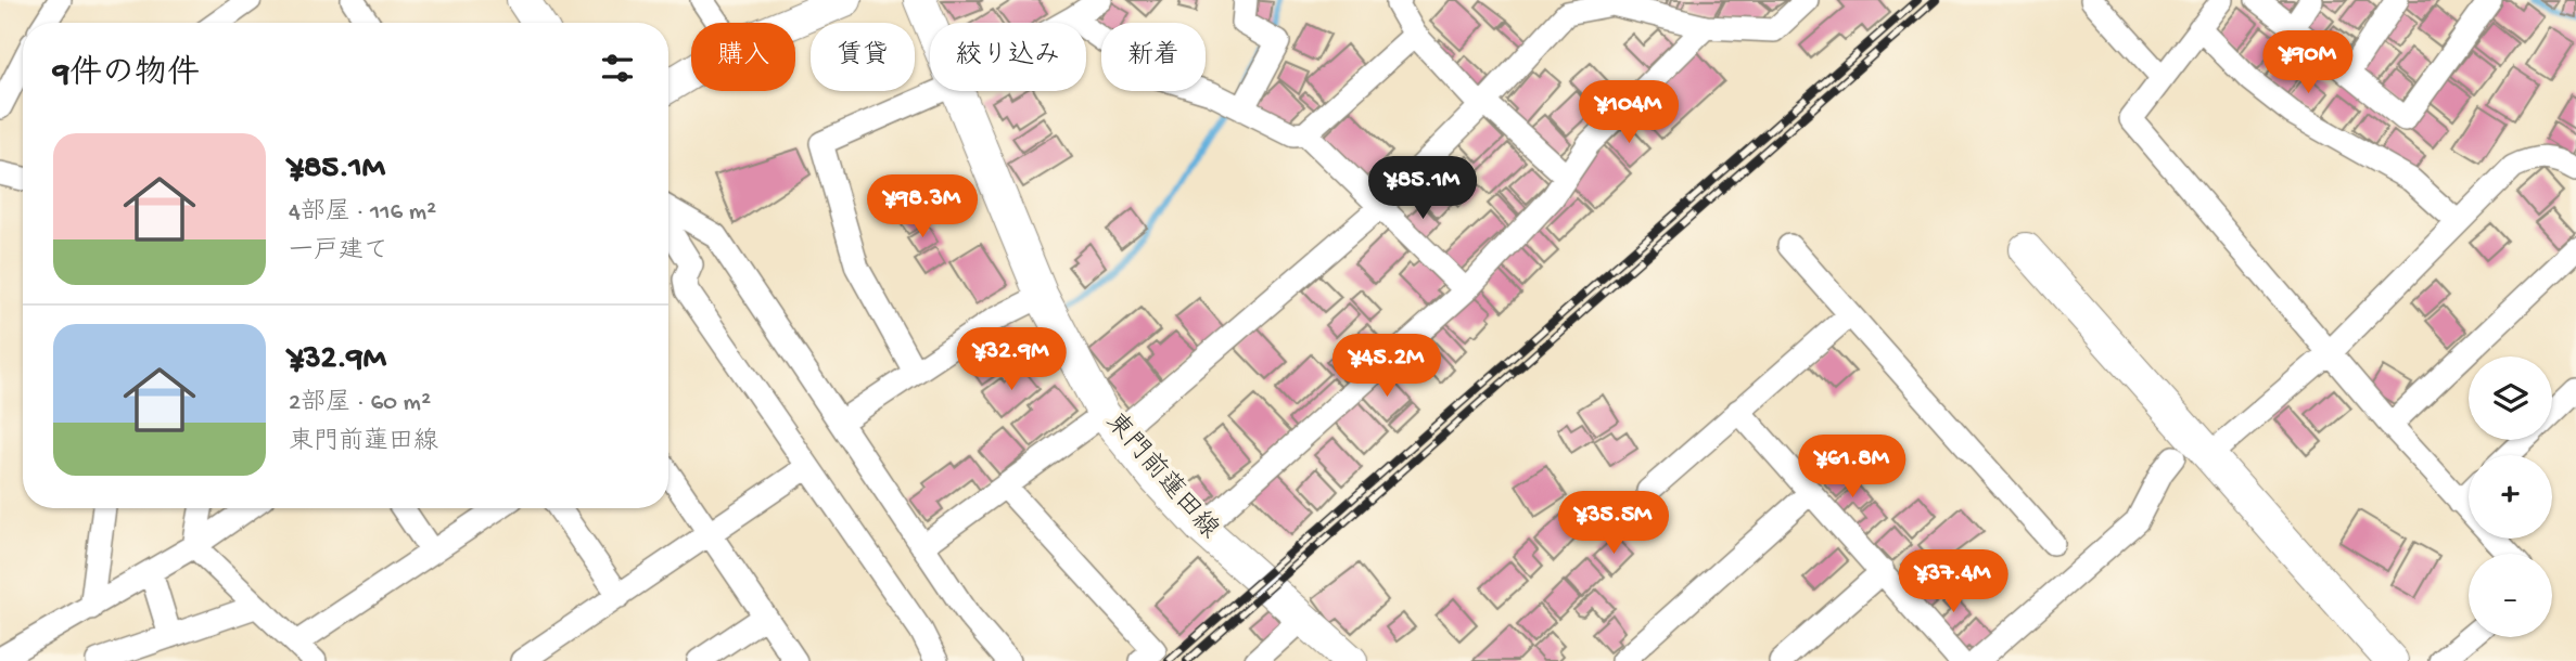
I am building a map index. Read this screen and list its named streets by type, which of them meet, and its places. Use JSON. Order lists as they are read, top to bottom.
{
  "streets": {
    "street": ["東門前蓮田線"]
  },
  "page": {
    "chip": [
      "購入",
      "賃貸",
      "絞り込み",
      "新着"
    ],
    "heading": "9件の物件",
    "price": [
      "¥90M",
      "¥104M",
      "¥85.1M",
      "¥98.3M",
      "¥32.9M",
      "¥45.2M",
      "¥61.8M",
      "¥35.5M",
      "¥37.4M"
    ],
    "list": [
      {
        "name": "¥85.1M",
        "note": "4部屋 · 116 m² · 一戸建て"
      },
      {
        "name": "¥32.9M",
        "note": "2部屋 · 60 m² · 東門前蓮田線"
      }
    ],
    "map_buttons": ["+", "−"]
  }
}
